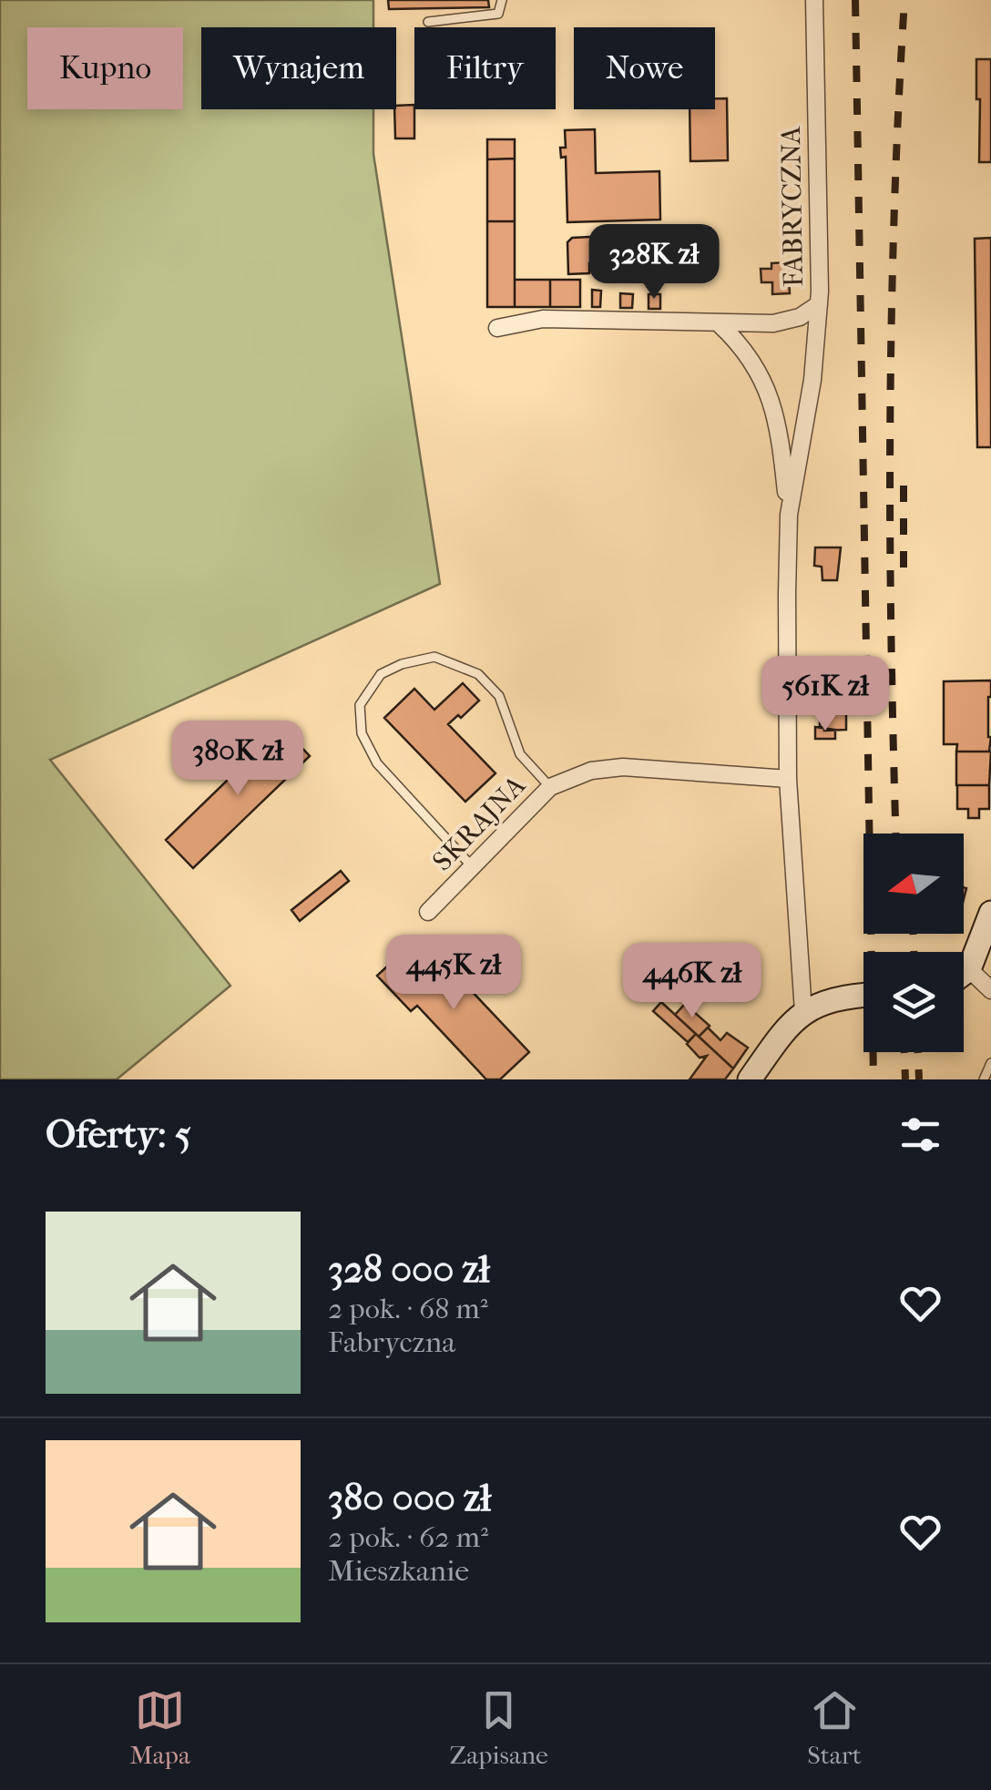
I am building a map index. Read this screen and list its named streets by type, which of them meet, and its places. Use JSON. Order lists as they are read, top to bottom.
{
  "streets": {
    "street": ["FABRYCZNA", "SKRAJNA"]
  },
  "crossings": [
    ["FABRYCZNA", "SKRAJNA"]
  ],
  "north": "left",
  "page": {
    "chip": [
      "Kupno",
      "Wynajem",
      "Filtry",
      "Nowe"
    ],
    "price": [
      "328K zł",
      "561K zł",
      "380K zł",
      "445K zł",
      "446K zł"
    ],
    "heading": "Oferty: 5",
    "list": [
      {
        "name": "328 000 zł",
        "note": "2 pok. · 68 m² · Fabryczna"
      },
      {
        "name": "380 000 zł",
        "note": "2 pok. · 62 m² · Mieszkanie"
      }
    ],
    "tabs": ["Mapa", "Zapisane", "Start"]
  }
}
